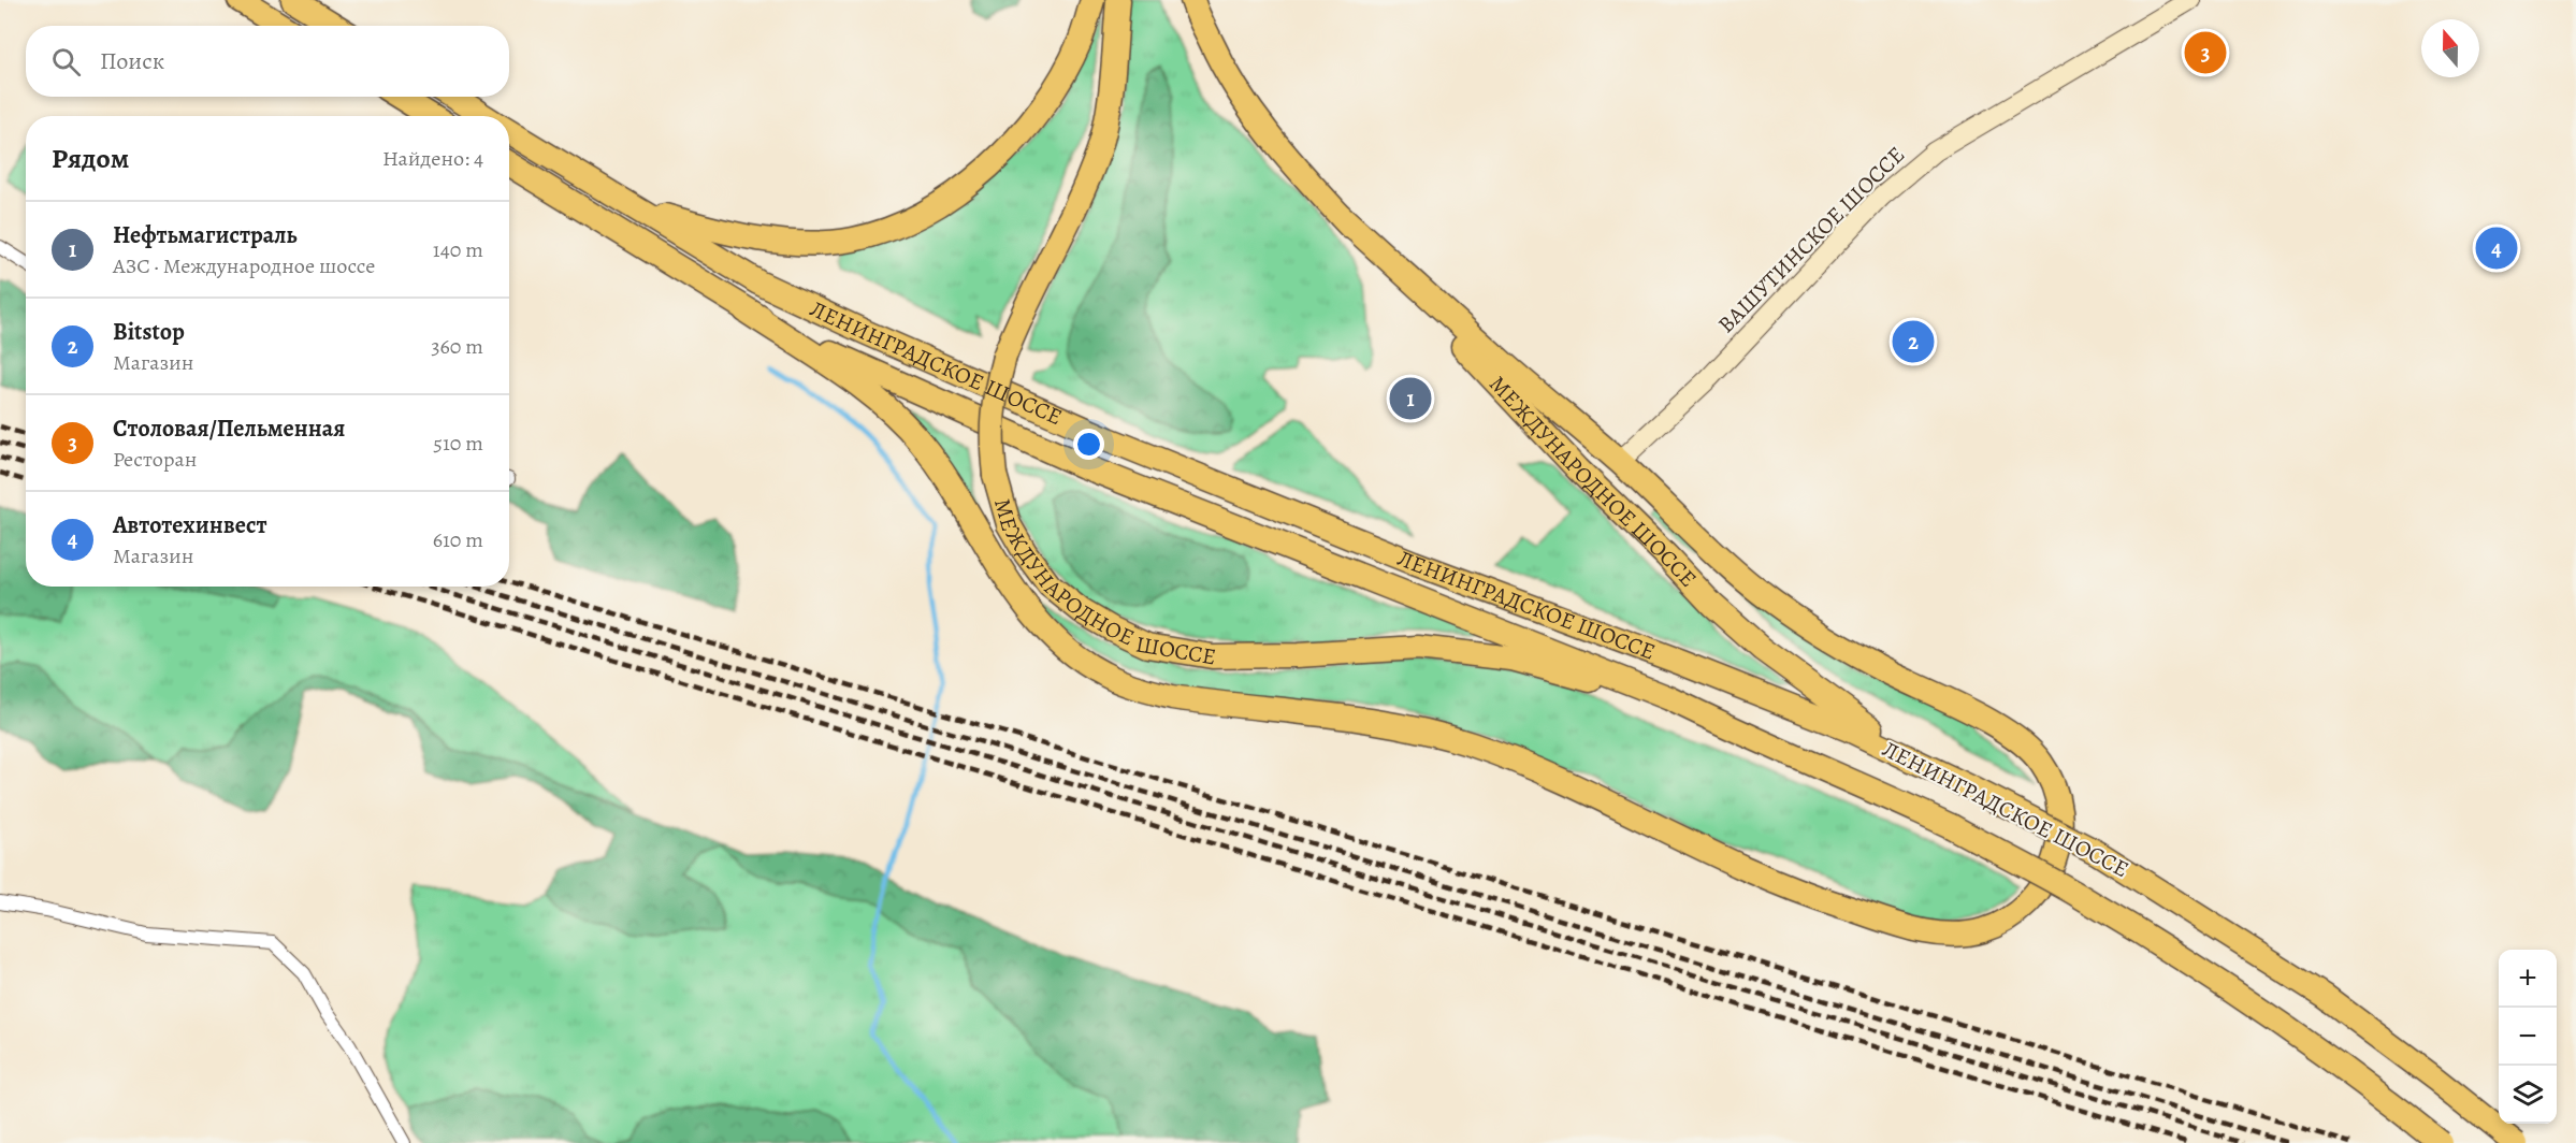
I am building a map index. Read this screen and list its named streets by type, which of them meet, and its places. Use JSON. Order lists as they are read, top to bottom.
{
  "streets": {
    "highway": ["ЛЕНИНГРАДСКОЕ ШОССЕ", "МЕЖДУНАРОДНОЕ ШОССЕ"],
    "street": ["ВАШУТИНСКОЕ ШОССЕ"]
  },
  "crossings": [
    ["ЛЕНИНГРАДСКОЕ ШОССЕ", "МЕЖДУНАРОДНОЕ ШОССЕ"]
  ],
  "north": "top",
  "page": {
    "search": "Поиск",
    "pins": [
      "3",
      "4",
      "2",
      "1"
    ],
    "heading": ["Рядом", "Найдено: 4"],
    "list": [
      {
        "mark": "1",
        "name": "Нефтьмагистраль",
        "note": "АЗС · Международное шоссе",
        "value": "140 m"
      },
      {
        "mark": "2",
        "name": "Bitstop",
        "note": "Магазин",
        "value": "360 m"
      },
      {
        "mark": "3",
        "name": "Столовая/Пельменная",
        "note": "Ресторан",
        "value": "510 m"
      },
      {
        "mark": "4",
        "name": "Автотехинвест",
        "note": "Магазин",
        "value": "610 m"
      }
    ],
    "map_buttons": ["+", "−"]
  }
}
